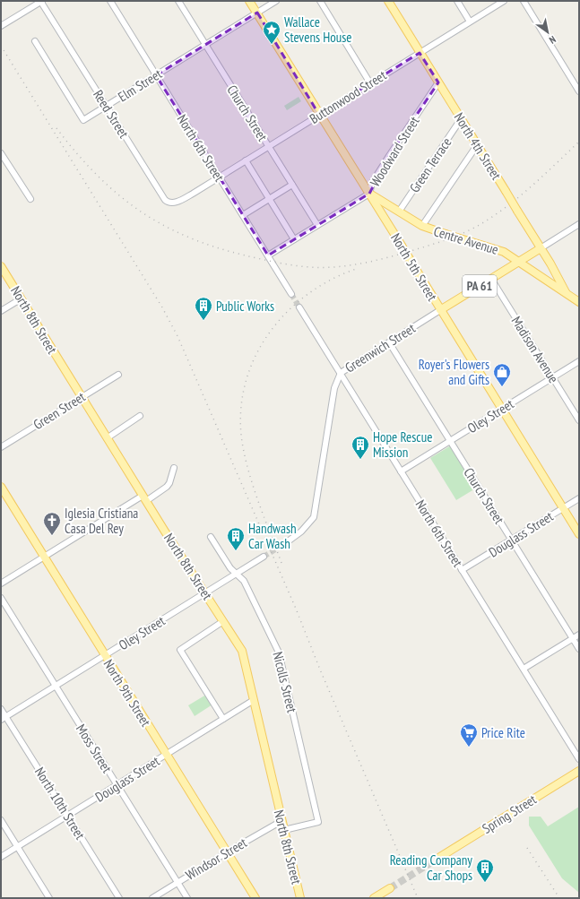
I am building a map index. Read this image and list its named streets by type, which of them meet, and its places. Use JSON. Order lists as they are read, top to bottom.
{
  "streets": {
    "main road": [
      "North 4th Street",
      "Centre Avenue",
      "North 5th Street",
      "PA 61",
      "North 8th Street",
      "Greenwich Street",
      "North 9th Street",
      "Spring Street"
    ],
    "street": [
      "Elm Street",
      "Buttonwood Street",
      "Church Street",
      "Reed Street",
      "North 6th Street",
      "Woodward Street",
      "Green Terrace",
      "Madison Avenue",
      "Green Street",
      "Oley Street",
      "Douglass Street",
      "Nicolls Street",
      "Moss Street",
      "North 10th Street",
      "Windsor Street"
    ]
  },
  "crossings": [
    ["Elm Street", "Church Street"],
    ["Elm Street", "Reed Street"],
    ["Elm Street", "North 6th Street"],
    ["Elm Street", "North 5th Street"],
    ["Buttonwood Street", "Church Street"],
    ["Buttonwood Street", "Reed Street"],
    ["Buttonwood Street", "North 4th Street"],
    ["Buttonwood Street", "North 6th Street"],
    ["Buttonwood Street", "North 5th Street"],
    ["Church Street", "Woodward Street"],
    ["Church Street", "Greenwich Street"],
    ["Church Street", "Oley Street"],
    ["Church Street", "Douglass Street"],
    ["North 4th Street", "Woodward Street"],
    ["North 4th Street", "Green Terrace"],
    ["North 4th Street", "Centre Avenue"],
    ["North 4th Street", "Greenwich Street"],
    ["North 6th Street", "Woodward Street"],
    ["North 6th Street", "Greenwich Street"],
    ["North 6th Street", "Oley Street"],
    ["North 6th Street", "Douglass Street"],
    ["Woodward Street", "Centre Avenue"],
    ["Woodward Street", "North 5th Street"],
    ["Green Terrace", "Centre Avenue"],
    ["Centre Avenue", "North 5th Street"],
    ["Centre Avenue", "Greenwich Street"],
    ["North 5th Street", "Greenwich Street"],
    ["North 5th Street", "Oley Street"],
    ["North 5th Street", "Douglass Street"],
    ["North 8th Street", "Green Street"],
    ["North 8th Street", "Oley Street"],
    ["North 8th Street", "Douglass Street"],
    ["North 8th Street", "Nicolls Street"],
    ["North 8th Street", "Windsor Street"],
    ["Greenwich Street", "Madison Avenue"],
    ["Madison Avenue", "Oley Street"],
    ["Oley Street", "Nicolls Street"],
    ["Oley Street", "North 9th Street"],
    ["Oley Street", "Moss Street"],
    ["Oley Street", "North 10th Street"],
    ["Douglass Street", "North 9th Street"],
    ["Douglass Street", "Moss Street"],
    ["Douglass Street", "North 10th Street"],
    ["North 9th Street", "Windsor Street"],
    ["Moss Street", "Windsor Street"]
  ],
  "places": {
    "place": ["Wallace Stevens House"],
    "building": [
      "Public Works",
      "Hope Rescue Mission",
      "Handwash Car Wash",
      "Reading Company Car Shops"
    ],
    "shop": ["Royer's Flowers and Gifts"],
    "church": ["Iglesia Cristiana Casa Del Rey"],
    "supermarket": ["Price Rite"]
  },
  "north": "bottom right"
}
